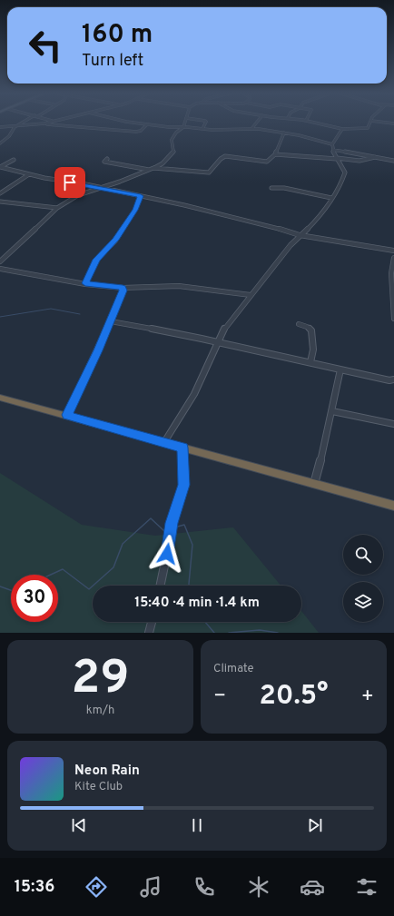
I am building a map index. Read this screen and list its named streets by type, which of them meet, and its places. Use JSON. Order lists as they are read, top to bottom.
{
  "page": {
    "turn": ["160 m", "Turn left"],
    "limit": "30",
    "trip": "15:40 · 4 min · 1.4 km",
    "tile": [
      ["29", "km/h"],
      "Climate"
    ],
    "heat": ["−", "20.5°", "+"],
    "song": ["Neon Rain", "Kite Club"],
    "tabs": "15:36"
  }
}
